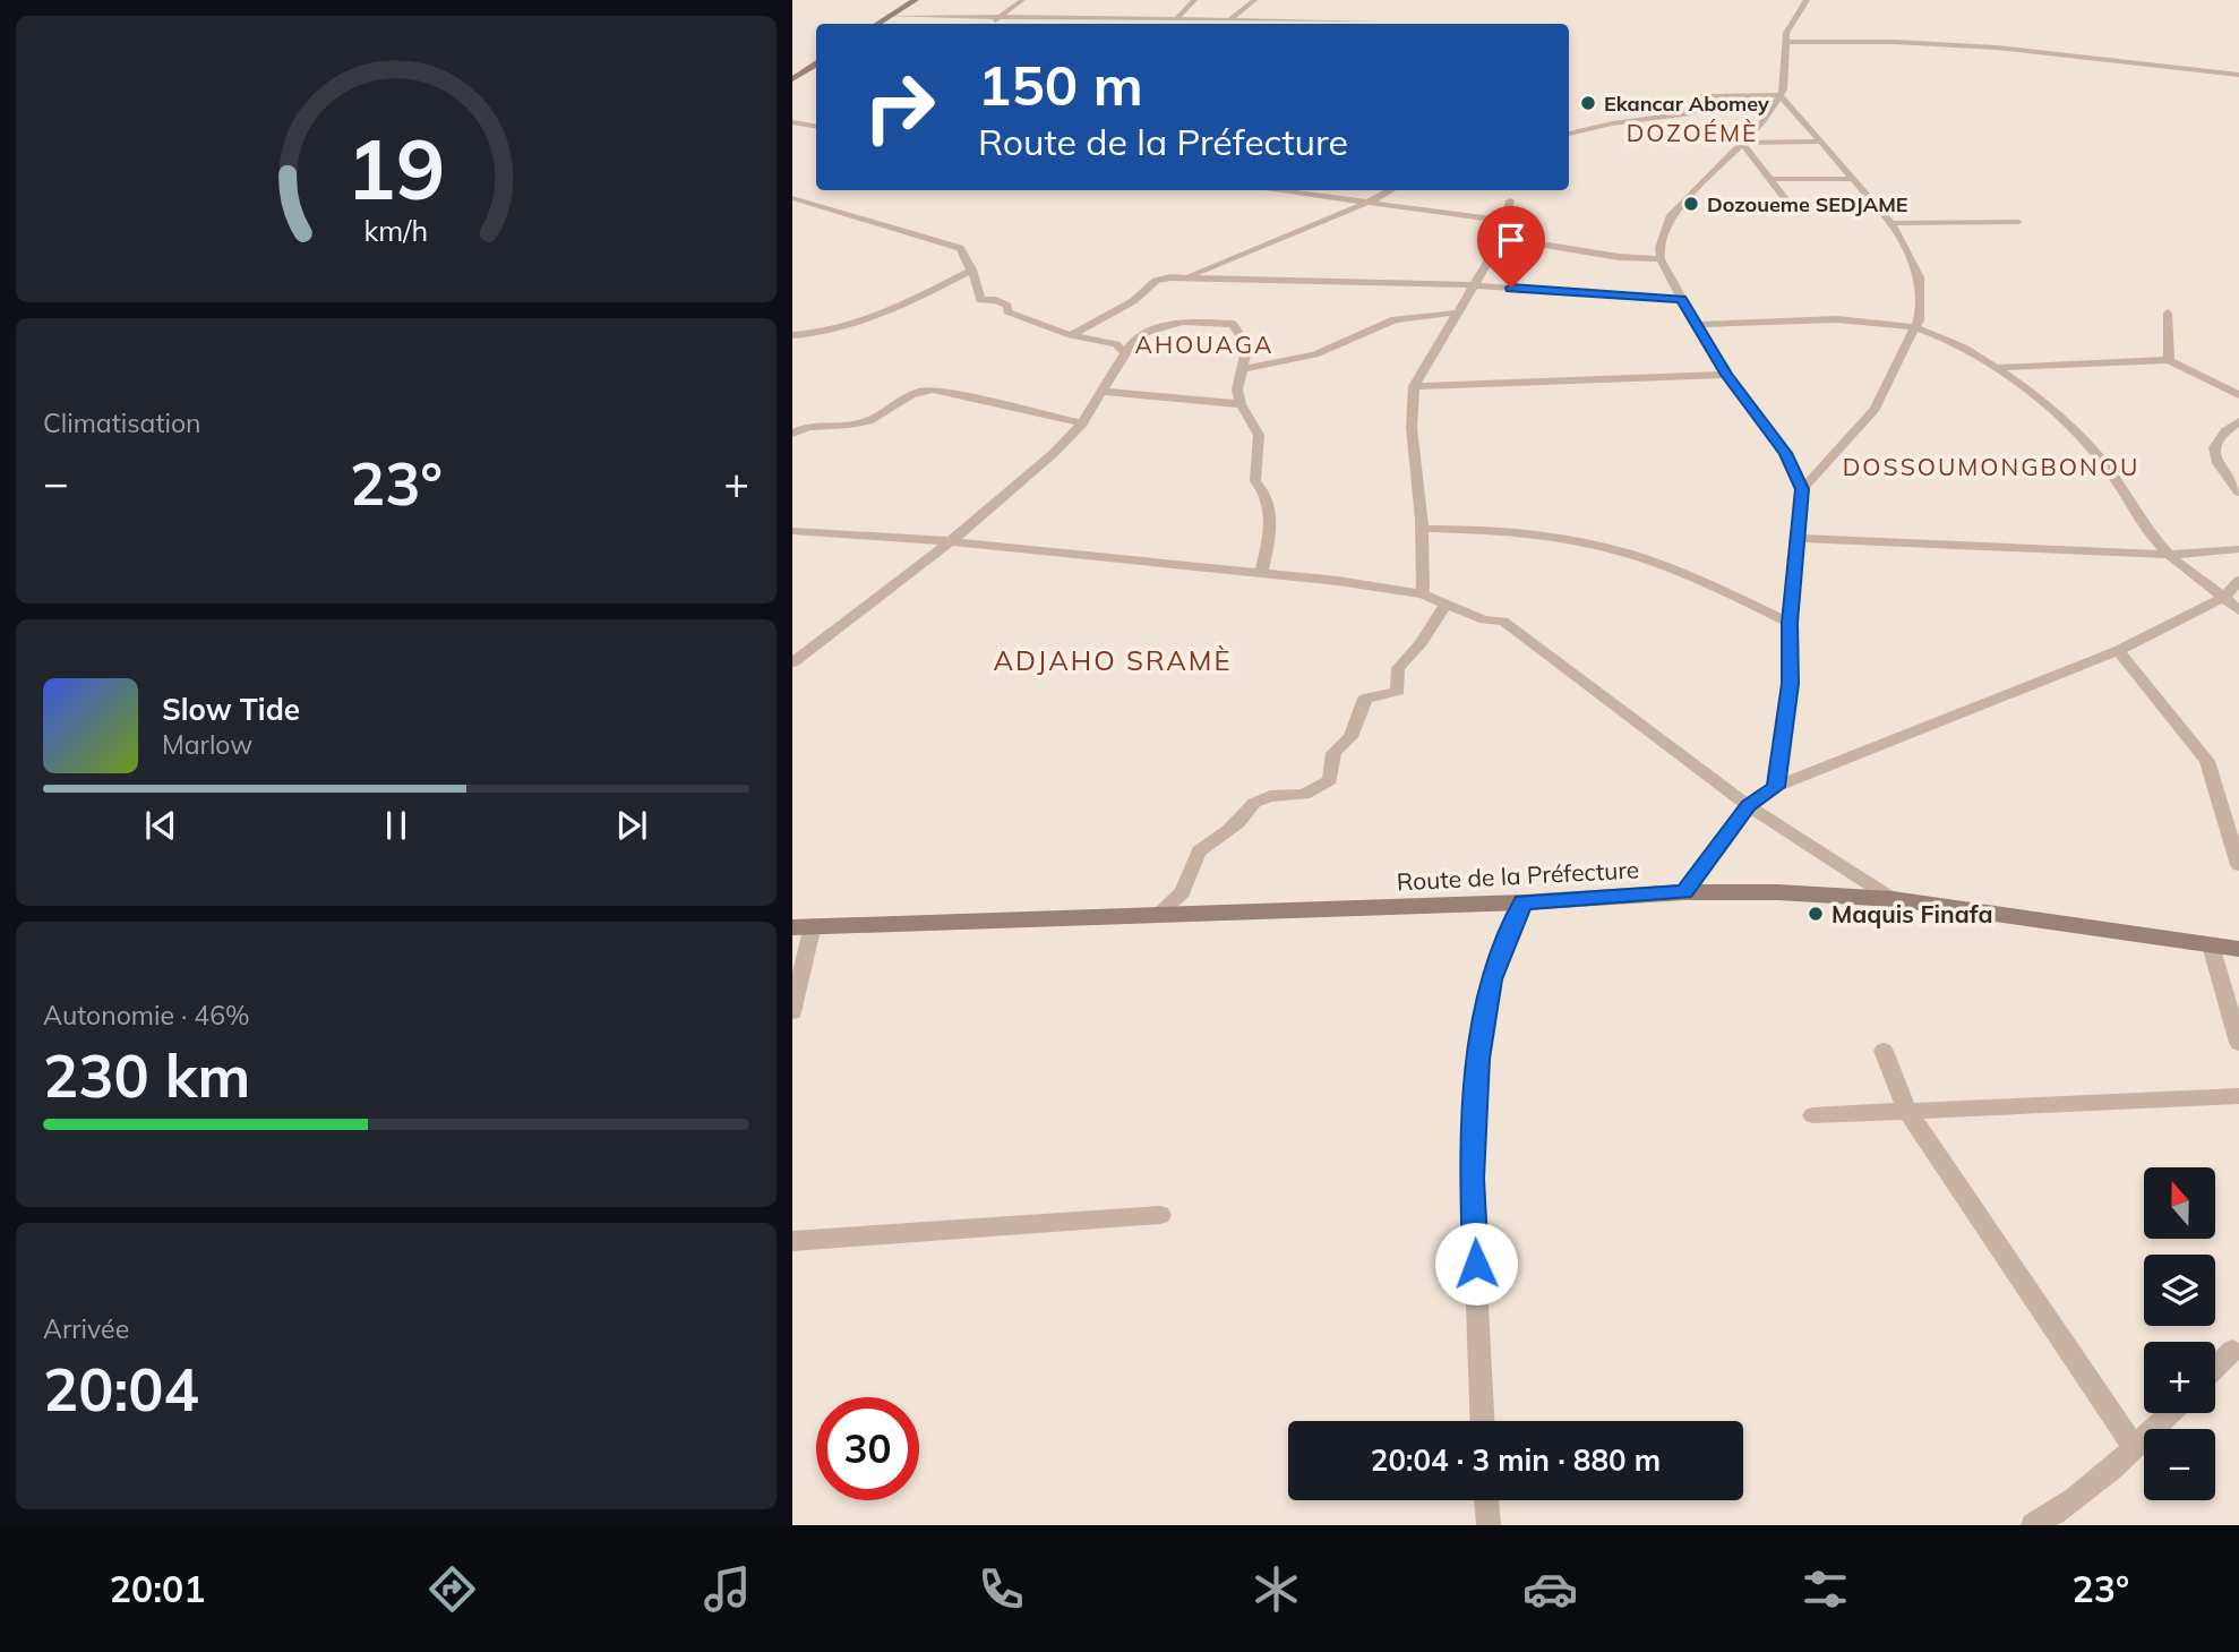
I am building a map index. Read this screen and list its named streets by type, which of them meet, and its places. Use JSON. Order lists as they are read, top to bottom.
{
  "streets": {
    "street": ["Route de la Préfecture"]
  },
  "districts": [
    "DOZOÉMÈ",
    "AHOUAGA",
    "DOSSOUMONGBONOU",
    "ADJAHO SRAMÈ"
  ],
  "places": ["Ekancar Abomey", "Dozoueme SEDJAME", "Maquis Finafa"],
  "north": "top",
  "page": {
    "turn": ["150 m", "Route de la Préfecture"],
    "tile": [
      "Climatisation",
      ["Autonomie · 46%", "230 km"],
      ["Arrivée", "20:04"]
    ],
    "heat": ["−", "23°", "+"],
    "song": ["Slow Tide", "Marlow"],
    "map_buttons": ["+", "−"],
    "limit": "30",
    "trip": "20:04 · 3 min · 880 m",
    "tabs": ["20:01", "23°"],
    "gauge": ["19", "km/h"]
  }
}
